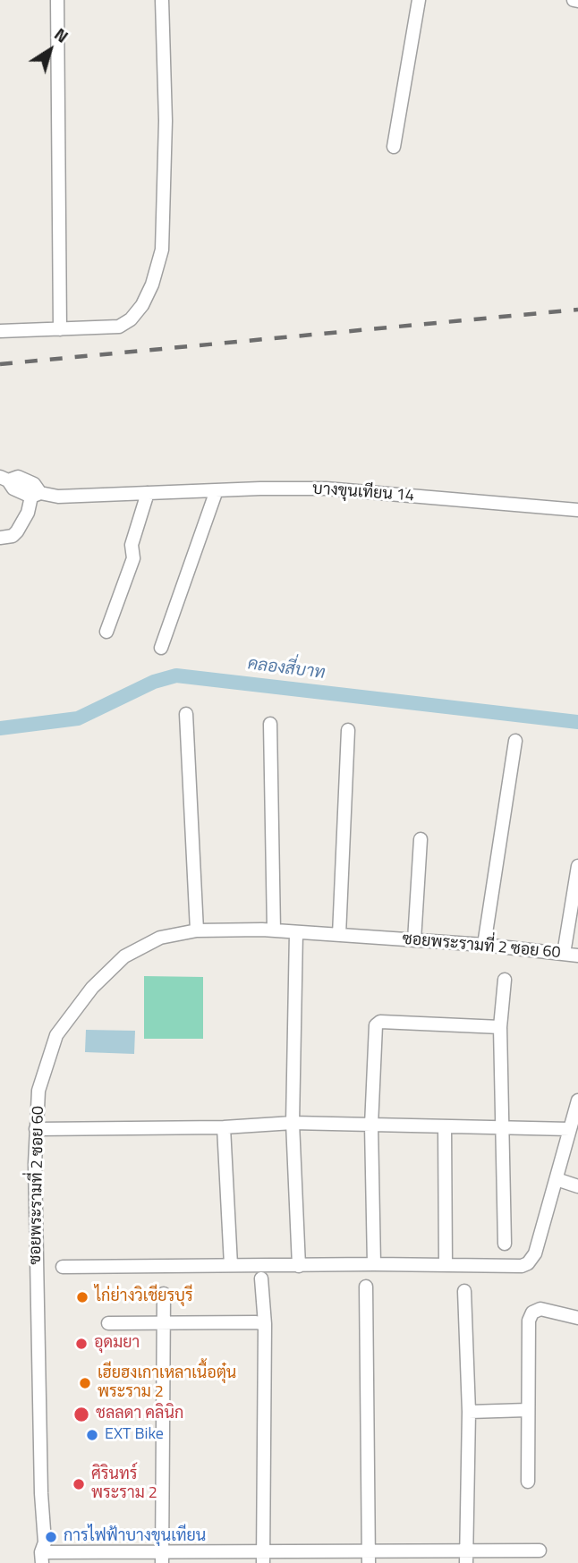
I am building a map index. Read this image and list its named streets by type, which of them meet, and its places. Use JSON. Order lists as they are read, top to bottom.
{
  "streets": {
    "street": ["บางขุนเทียน 14", "ซอยพระรามที่ 2 ซอย 60"]
  },
  "water": ["คลองสี่บาท"],
  "places": [
    "ไก่ย่างวิเชียรบุรี",
    "อุดมยา",
    "เฮียฮงเกาเหลาเนื้อตุ๋น พระราม 2",
    "ชลลดา คลินิก",
    "EXT Bike",
    "ศิรินทร์ พระราม 2",
    "การไฟฟ้าบางขุนเทียน"
  ],
  "north": "top right"
}
